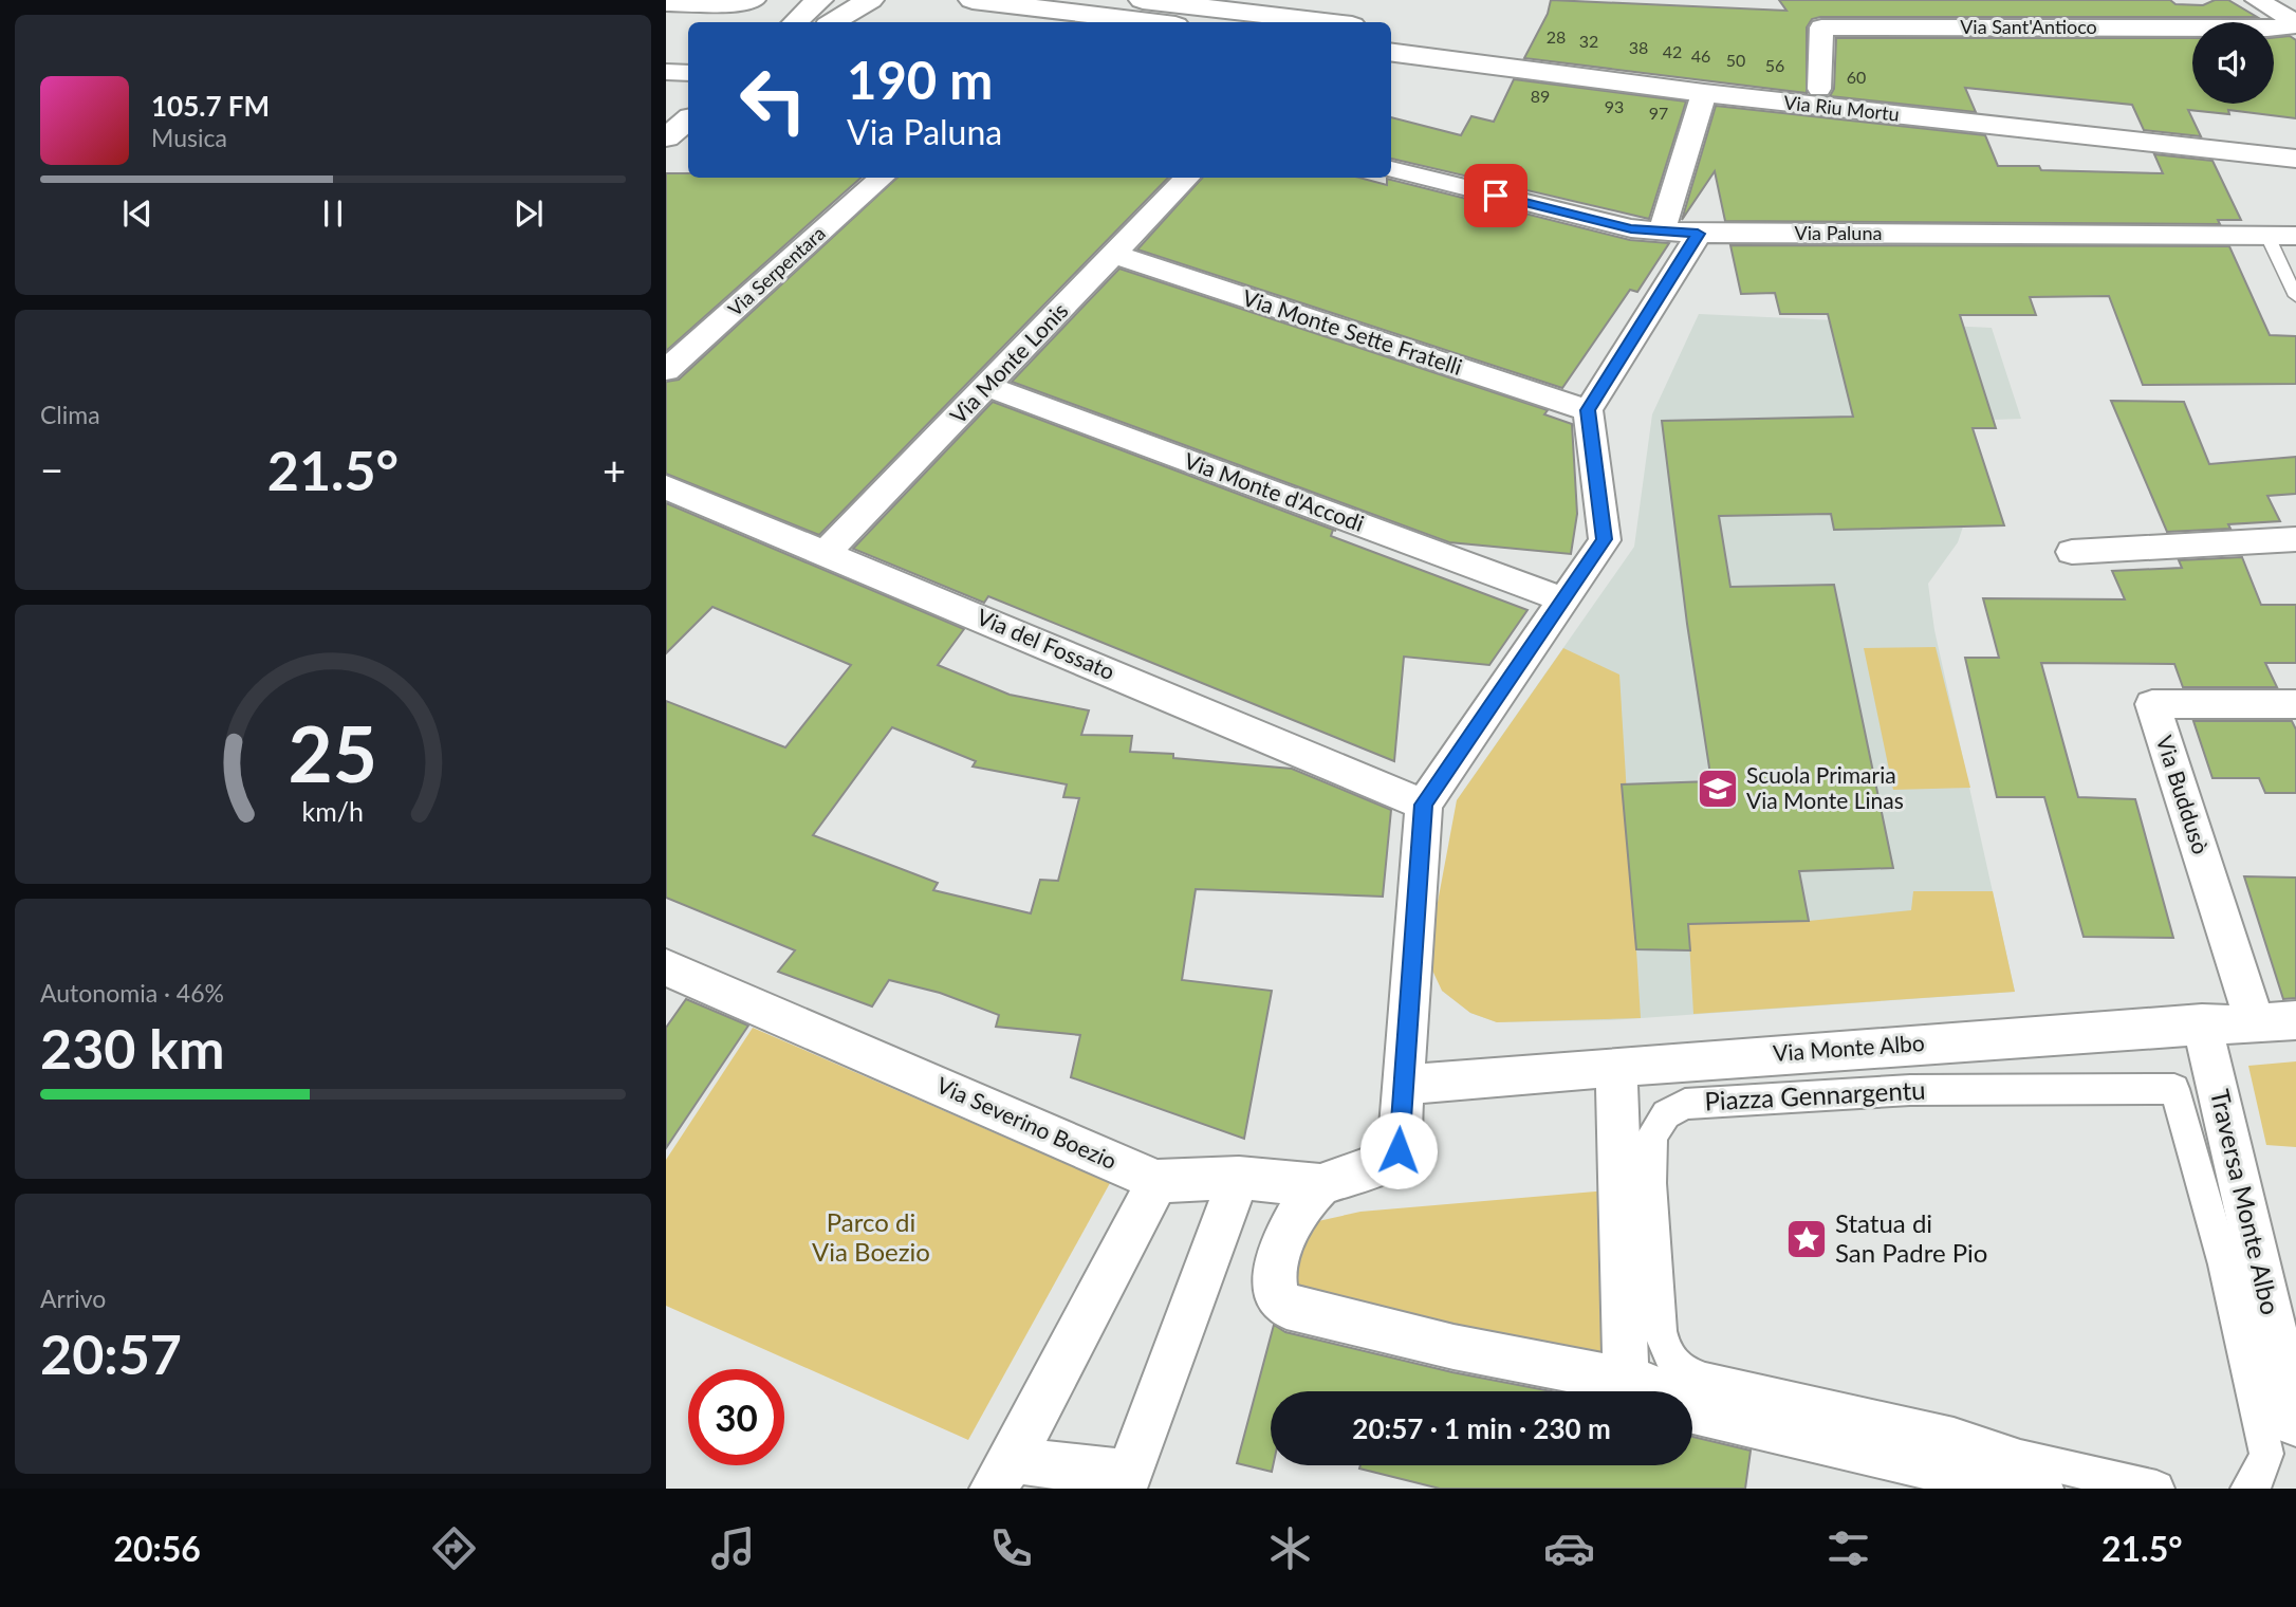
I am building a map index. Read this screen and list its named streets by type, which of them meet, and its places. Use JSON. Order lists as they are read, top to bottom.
{
  "streets": {
    "main road": ["Via Riu Mortu"],
    "street": [
      "Via Sant'Antioco",
      "Via Paluna",
      "Via Serpentara",
      "Via Monte Sette Fratelli",
      "Via Monte Lonis",
      "Via Monte d'Accodi",
      "Via del Fossato",
      "Via Buddusò",
      "Via Monte Albo",
      "Piazza Gennargentu",
      "Via Severino Boezio",
      "Traversa Monte Albo"
    ]
  },
  "crossings": [
    ["Via Sant'Antioco", "Via Riu Mortu"],
    ["Via Monte Sette Fratelli", "Via Monte Lonis"],
    ["Via Monte Lonis", "Via Monte d'Accodi"],
    ["Via Monte Lonis", "Via del Fossato"],
    ["Via Buddusò", "Via Monte Albo"],
    ["Via Monte Albo", "Via Severino Boezio"],
    ["Via Monte Albo", "Traversa Monte Albo"]
  ],
  "parks": ["Parco di Via Boezio"],
  "places": {
    "school or university": ["Scuola Primaria Via Monte Linas"],
    "place": ["Statua di San Padre Pio"]
  },
  "house_numbers": [
    "28",
    "32",
    "38",
    "42",
    "46",
    "50",
    "56",
    "60",
    "89",
    "93",
    "97"
  ],
  "page": {
    "turn": ["190 m", "Via Paluna"],
    "song": ["105.7 FM", "Musica"],
    "tile": [
      "Clima",
      ["Autonomia · 46%", "230 km"],
      ["Arrivo", "20:57"]
    ],
    "heat": ["−", "21.5°", "+"],
    "limit": "30",
    "trip": "20:57 · 1 min · 230 m",
    "tabs": ["20:56", "21.5°"],
    "gauge": ["25", "km/h"]
  }
}
